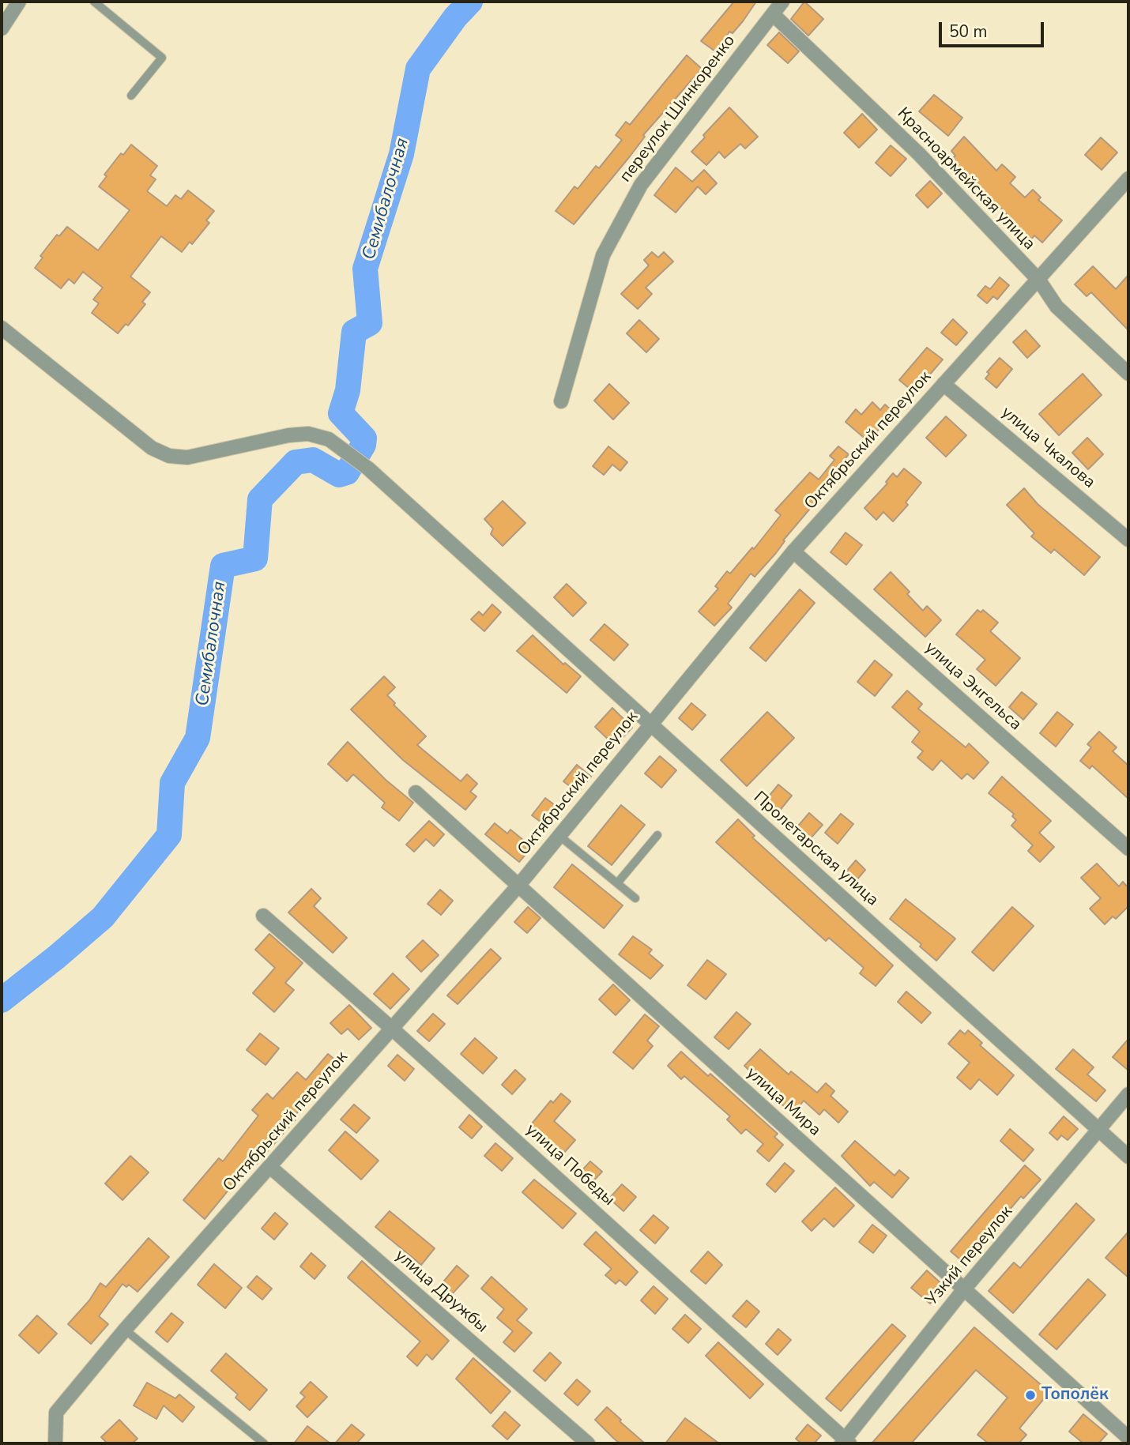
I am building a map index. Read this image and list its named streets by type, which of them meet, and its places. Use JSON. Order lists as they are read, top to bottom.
{
  "streets": {
    "street": [
      "переулок Шинкоренко",
      "Красноармейская улица",
      "Октябрьский переулок",
      "улица Чкалова",
      "улица Энгельса",
      "Пролетарская улица",
      "улица Мира",
      "улица Победы",
      "Узкий переулок",
      "улица Дружбы"
    ]
  },
  "crossings": [
    ["переулок Шинкоренко", "Красноармейская улица"],
    ["Красноармейская улица", "Октябрьский переулок"],
    ["Октябрьский переулок", "улица Чкалова"],
    ["Октябрьский переулок", "улица Энгельса"],
    ["Октябрьский переулок", "Пролетарская улица"],
    ["Октябрьский переулок", "улица Мира"],
    ["Октябрьский переулок", "улица Победы"],
    ["Октябрьский переулок", "улица Дружбы"],
    ["Пролетарская улица", "Узкий переулок"],
    ["улица Мира", "Узкий переулок"],
    ["улица Победы", "Узкий переулок"]
  ],
  "water": ["Семибалочная"],
  "places": ["Тополёк"],
  "scale_bar": "50 m"
}
